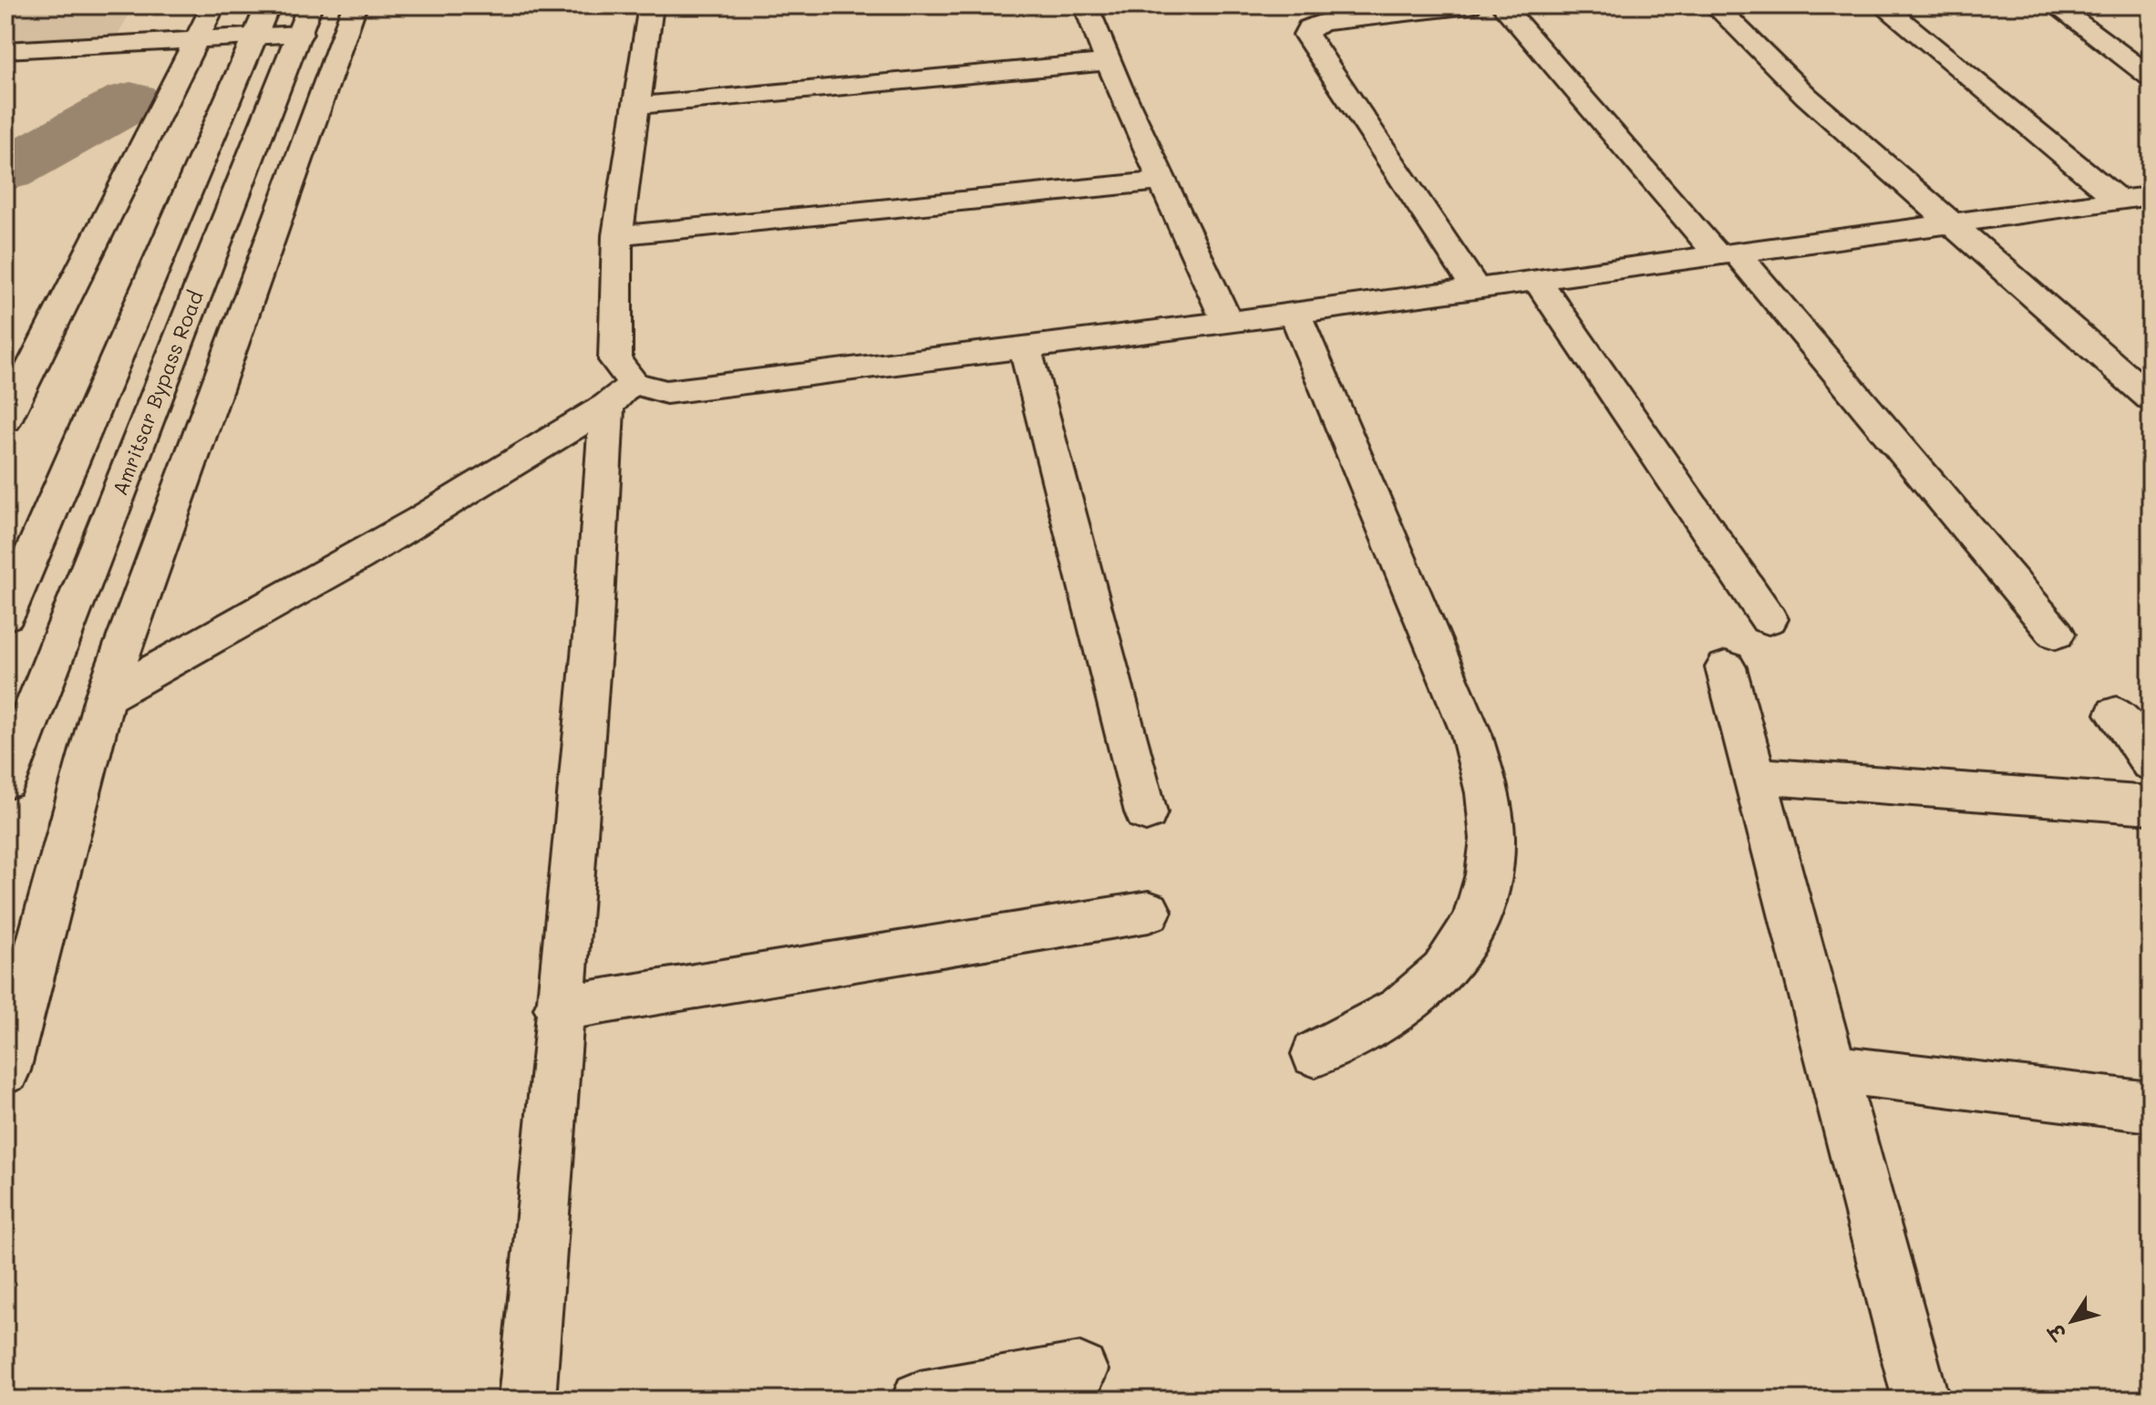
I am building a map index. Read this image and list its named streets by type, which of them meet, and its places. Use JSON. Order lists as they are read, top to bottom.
{
  "streets": {
    "main road": ["Amritsar Bypass Road"]
  },
  "north": "bottom left"
}
